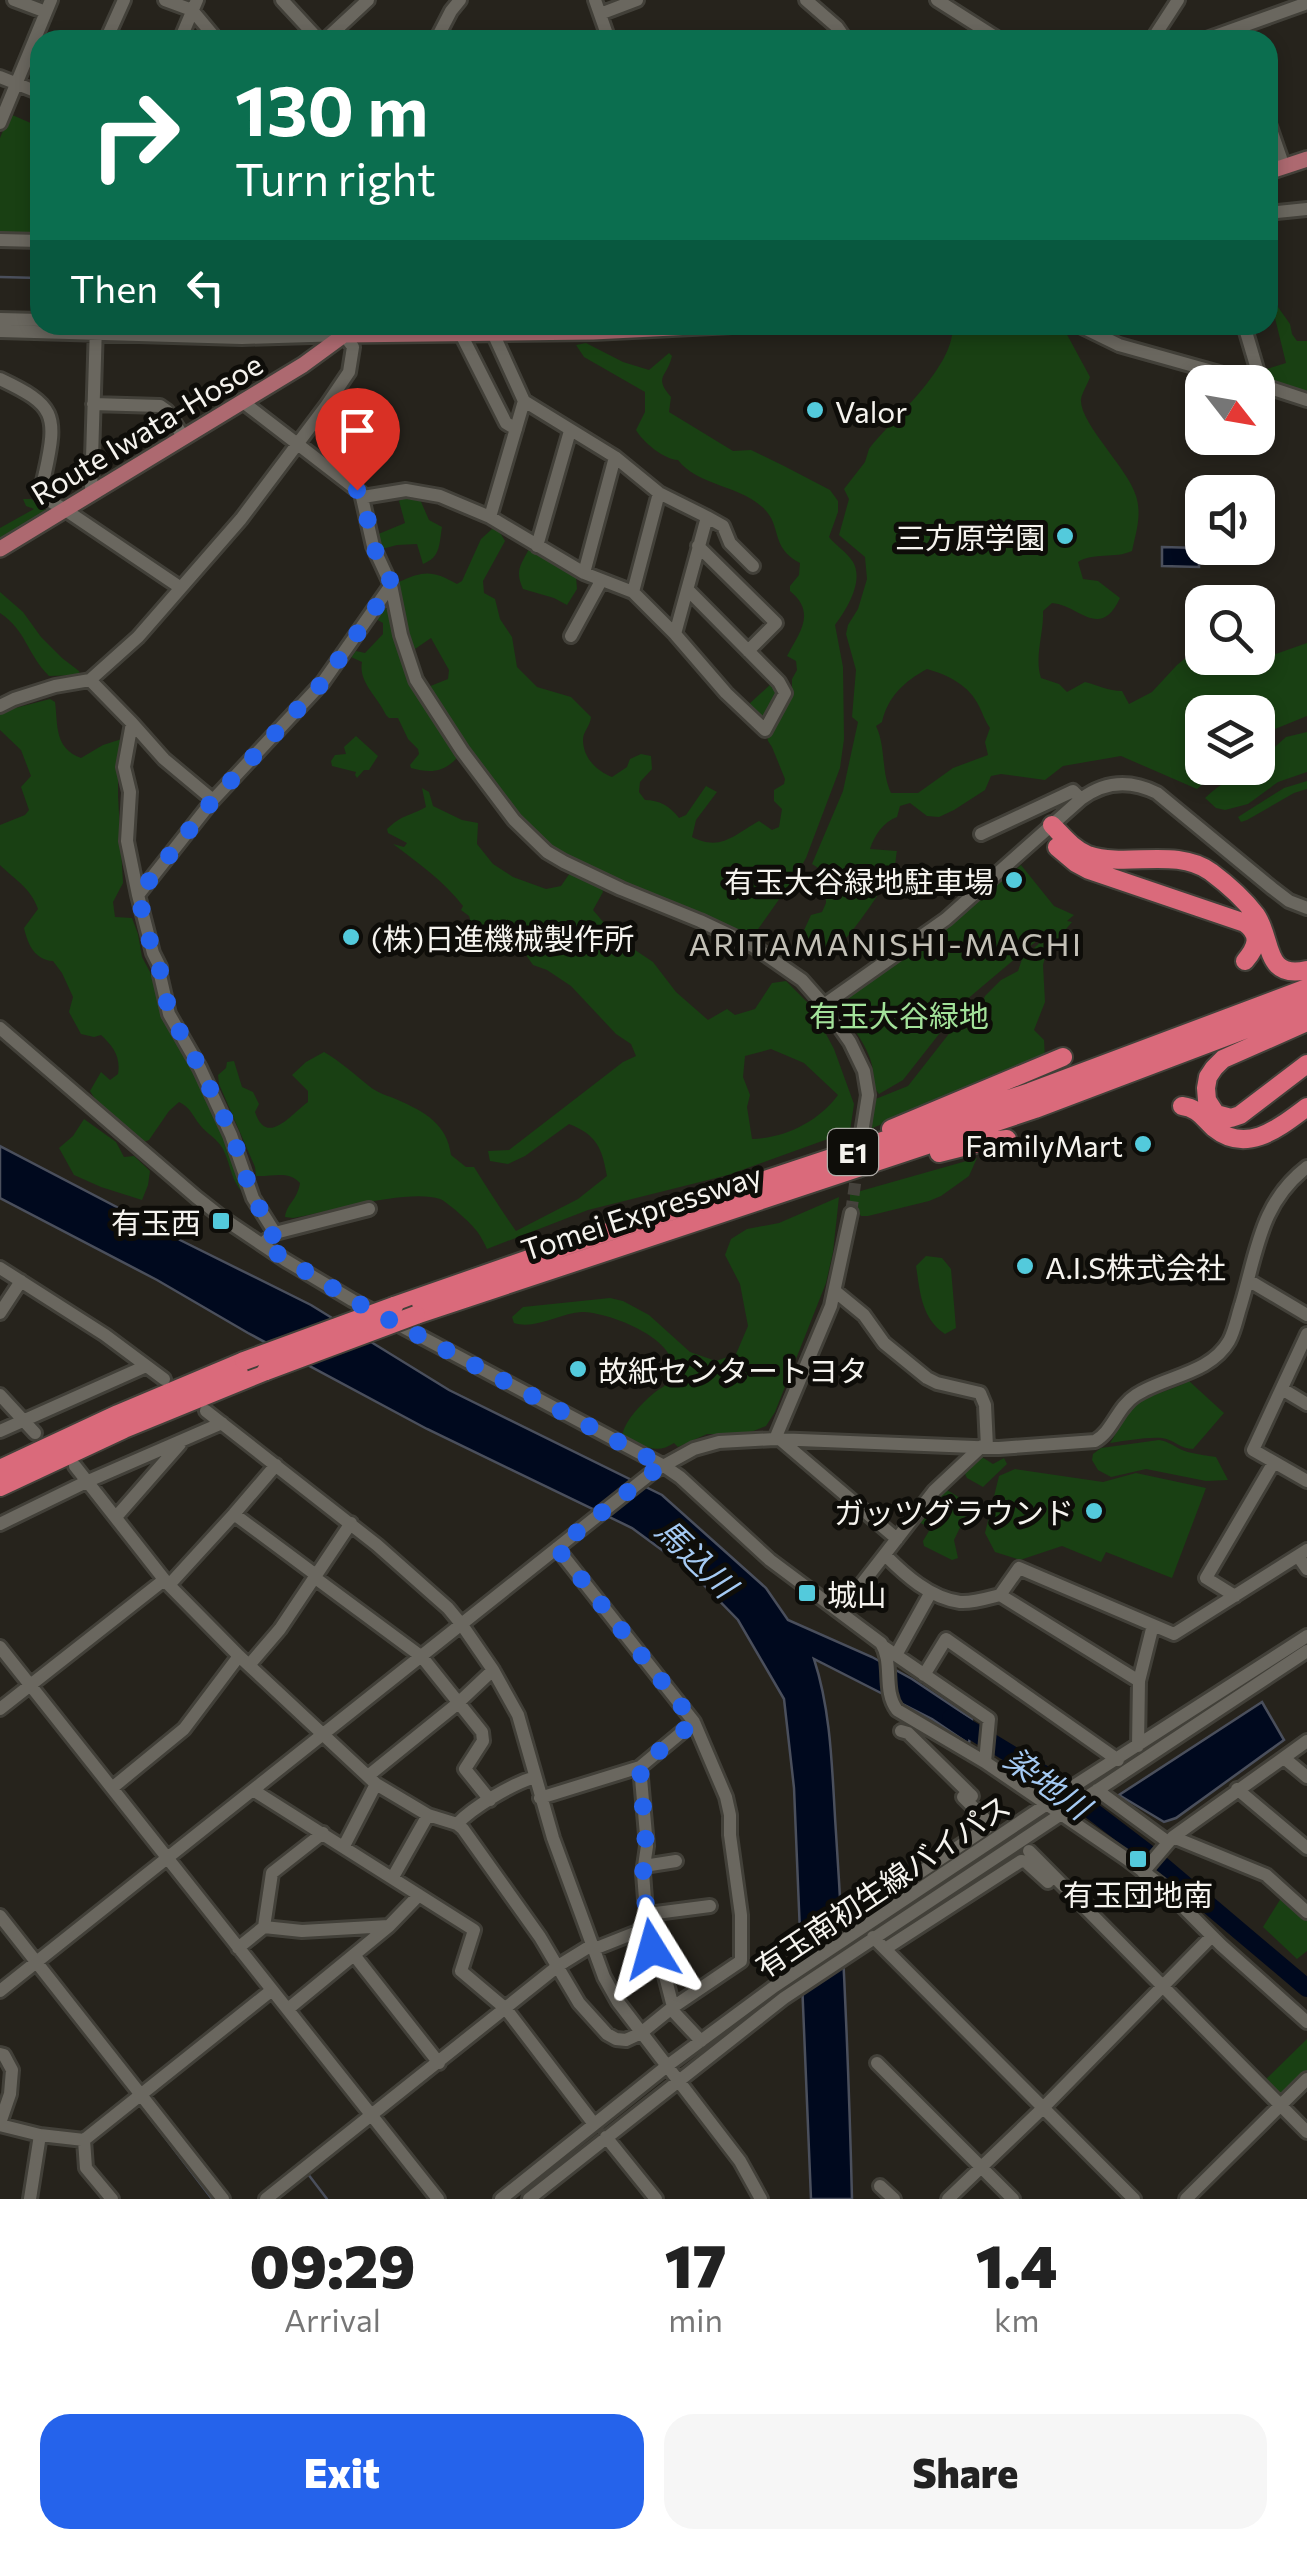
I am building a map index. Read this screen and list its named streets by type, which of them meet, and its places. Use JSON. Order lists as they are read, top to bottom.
{
  "streets": {
    "highway": ["E1", "Tomei Expressway"],
    "main road": ["Route Iwata-Hosoe"],
    "street": ["有玉南初生線バイパス"]
  },
  "districts": ["ARITAMANISHI-MACHI"],
  "water": ["馬込川", "染地川"],
  "parks": ["有玉大谷緑地"],
  "places": {
    "other": [
      "Valor",
      "三方原学園",
      "有玉大谷緑地駐車場",
      "(株)日進機械製作所",
      "FamilyMart",
      "A.I.S株式会社",
      "故紙センタートヨタ",
      "ガッツグラウンド"
    ],
    "transit": ["有玉西", "城山", "有玉団地南"]
  },
  "north": "bottom right",
  "page": {
    "turn": ["130 m", "Turn right"],
    "then": "Then",
    "eta": [
      "09:29",
      "Arrival",
      "17",
      "min",
      "1.4",
      "km"
    ],
    "buttons": ["Exit", "Share"]
  }
}
